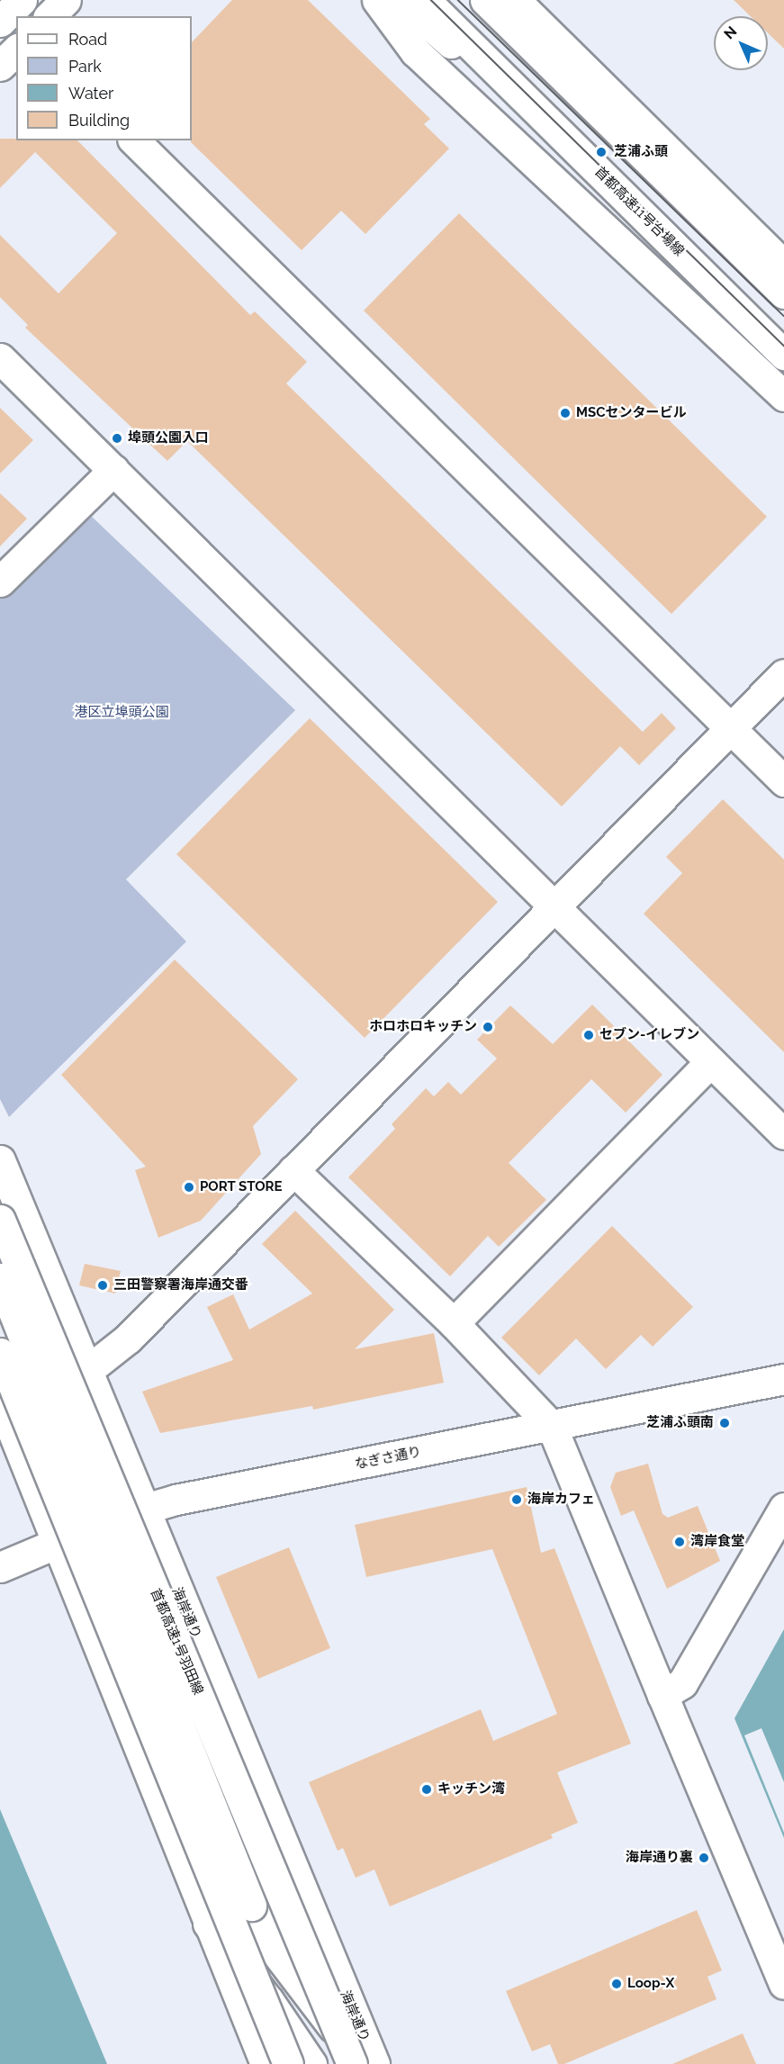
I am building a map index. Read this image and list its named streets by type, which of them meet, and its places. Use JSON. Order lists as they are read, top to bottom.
{
  "streets": {
    "main road": [
      "首都高速11号台場線",
      "なぎさ通り",
      "海岸通り",
      "首都高速1号羽田線"
    ]
  },
  "crossings": [
    ["なぎさ通り", "海岸通り"]
  ],
  "parks": ["港区立埠頭公園"],
  "places": [
    "芝浦ふ頭",
    "MSCセンタービル",
    "埠頭公園入口",
    "ホロホロキッチン",
    "セブン-イレブン",
    "PORT STORE",
    "三田警察署海岸通交番",
    "芝浦ふ頭南",
    "海岸カフェ",
    "湾岸食堂",
    "キッチン湾",
    "海岸通り裏",
    "Loop-X"
  ],
  "legend": [
    "Road",
    "Park",
    "Water",
    "Building"
  ],
  "north": "top left"
}
